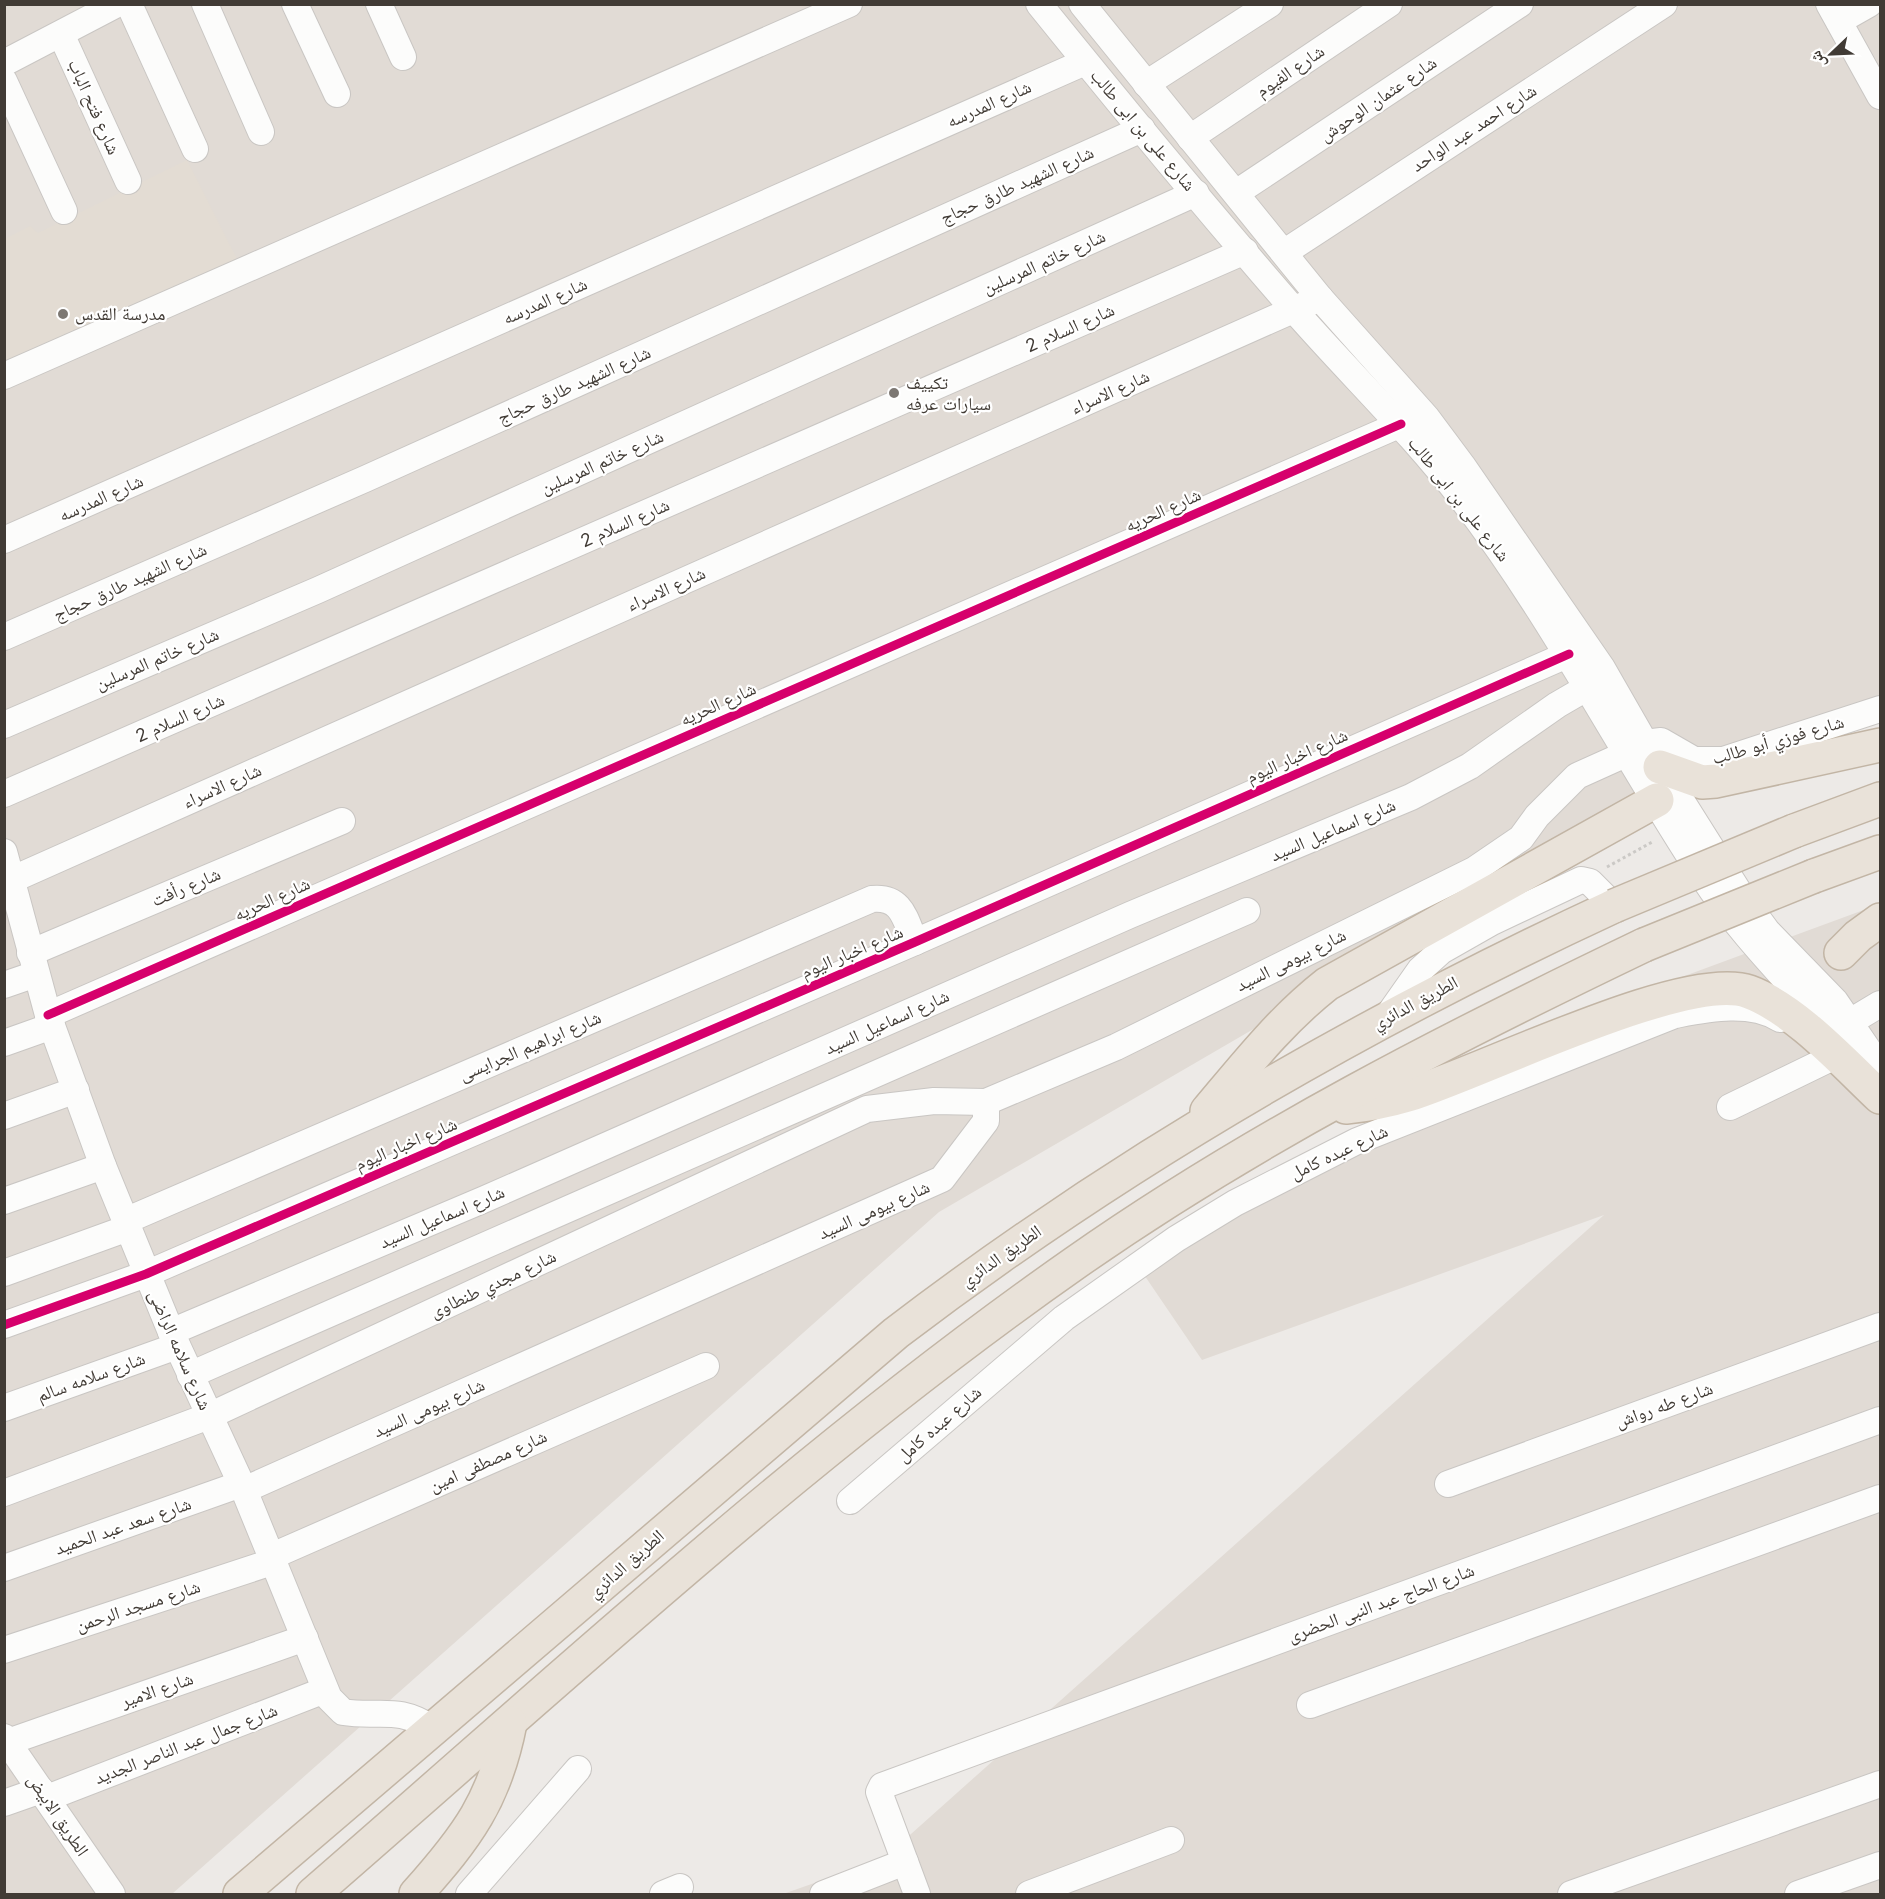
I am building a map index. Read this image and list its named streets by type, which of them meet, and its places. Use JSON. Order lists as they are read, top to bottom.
{
  "streets": {
    "highway": ["الطريق الدائري"],
    "street": [
      "شارع الفيوم",
      "شارع عثمان الوحوش",
      "شارع المدرسه",
      "شارع فتح الباب",
      "شارع احمد عبد الواحد",
      "شارع على بن ابى طالب",
      "شارع الشهيد طارق حجاج",
      "شارع خاتم المرسلين",
      "شارع السلام 2",
      "شارع الاسراء",
      "شارع الحريه",
      "شارع فوزي أبو طالب",
      "شارع اخبار اليوم",
      "شارع اسماعيل السيد",
      "شارع رأفت",
      "شارع بيومى السيد",
      "شارع ابراهيم الجرايسى",
      "شارع عبده كامل",
      "شارع مجدي طنطاوى",
      "شارع سلامه الراضى",
      "شارع سلامه سالم",
      "شارع طه رواش",
      "شارع مصطفى امين",
      "شارع سعد عبد الحميد",
      "شارع الحاج عبد النبى الحضرى",
      "شارع مسجد الرحمن",
      "شارع الامير",
      "شارع جمال عبد الناصر الجديد",
      "الطريق الابيض"
    ]
  },
  "crossings": [
    ["شارع الفيوم", "شارع على بن ابى طالب"],
    ["شارع عثمان الوحوش", "شارع على بن ابى طالب"],
    ["شارع المدرسه", "شارع على بن ابى طالب"],
    ["شارع احمد عبد الواحد", "شارع على بن ابى طالب"],
    ["شارع على بن ابى طالب", "شارع الشهيد طارق حجاج"],
    ["شارع على بن ابى طالب", "شارع خاتم المرسلين"],
    ["شارع على بن ابى طالب", "شارع السلام 2"],
    ["شارع على بن ابى طالب", "شارع الاسراء"],
    ["شارع على بن ابى طالب", "شارع الحريه"],
    ["شارع على بن ابى طالب", "شارع فوزي أبو طالب"],
    ["شارع على بن ابى طالب", "شارع اخبار اليوم"],
    ["شارع على بن ابى طالب", "شارع اسماعيل السيد"],
    ["شارع على بن ابى طالب", "شارع بيومى السيد"],
    ["شارع الاسراء", "شارع سلامه الراضى"],
    ["شارع الحريه", "شارع سلامه الراضى"],
    ["شارع فوزي أبو طالب", "شارع بيومى السيد"],
    ["شارع اخبار اليوم", "شارع ابراهيم الجرايسى"],
    ["شارع اخبار اليوم", "شارع سلامه الراضى"],
    ["شارع اسماعيل السيد", "شارع سلامه الراضى"],
    ["شارع اسماعيل السيد", "شارع سلامه سالم"],
    ["شارع رأفت", "شارع سلامه الراضى"],
    ["شارع بيومى السيد", "شارع مجدي طنطاوى"],
    ["شارع بيومى السيد", "شارع سلامه الراضى"],
    ["شارع بيومى السيد", "شارع سعد عبد الحميد"],
    ["الطريق الدائري", "شارع سلامه الراضى"],
    ["شارع ابراهيم الجرايسى", "شارع سلامه الراضى"],
    ["شارع مجدي طنطاوى", "شارع سلامه الراضى"],
    ["شارع سلامه الراضى", "شارع سلامه سالم"],
    ["شارع سلامه الراضى", "شارع مصطفى امين"],
    ["شارع سلامه الراضى", "شارع سعد عبد الحميد"],
    ["شارع سلامه الراضى", "شارع مسجد الرحمن"],
    ["شارع سلامه الراضى", "شارع الامير"],
    ["شارع سلامه الراضى", "شارع جمال عبد الناصر الجديد"],
    ["شارع مصطفى امين", "شارع مسجد الرحمن"],
    ["شارع الامير", "الطريق الابيض"],
    ["شارع جمال عبد الناصر الجديد", "الطريق الابيض"]
  ],
  "places": ["مدرسة القدس", "تكييف سيارات عرفه"],
  "north": "bottom left"
}
